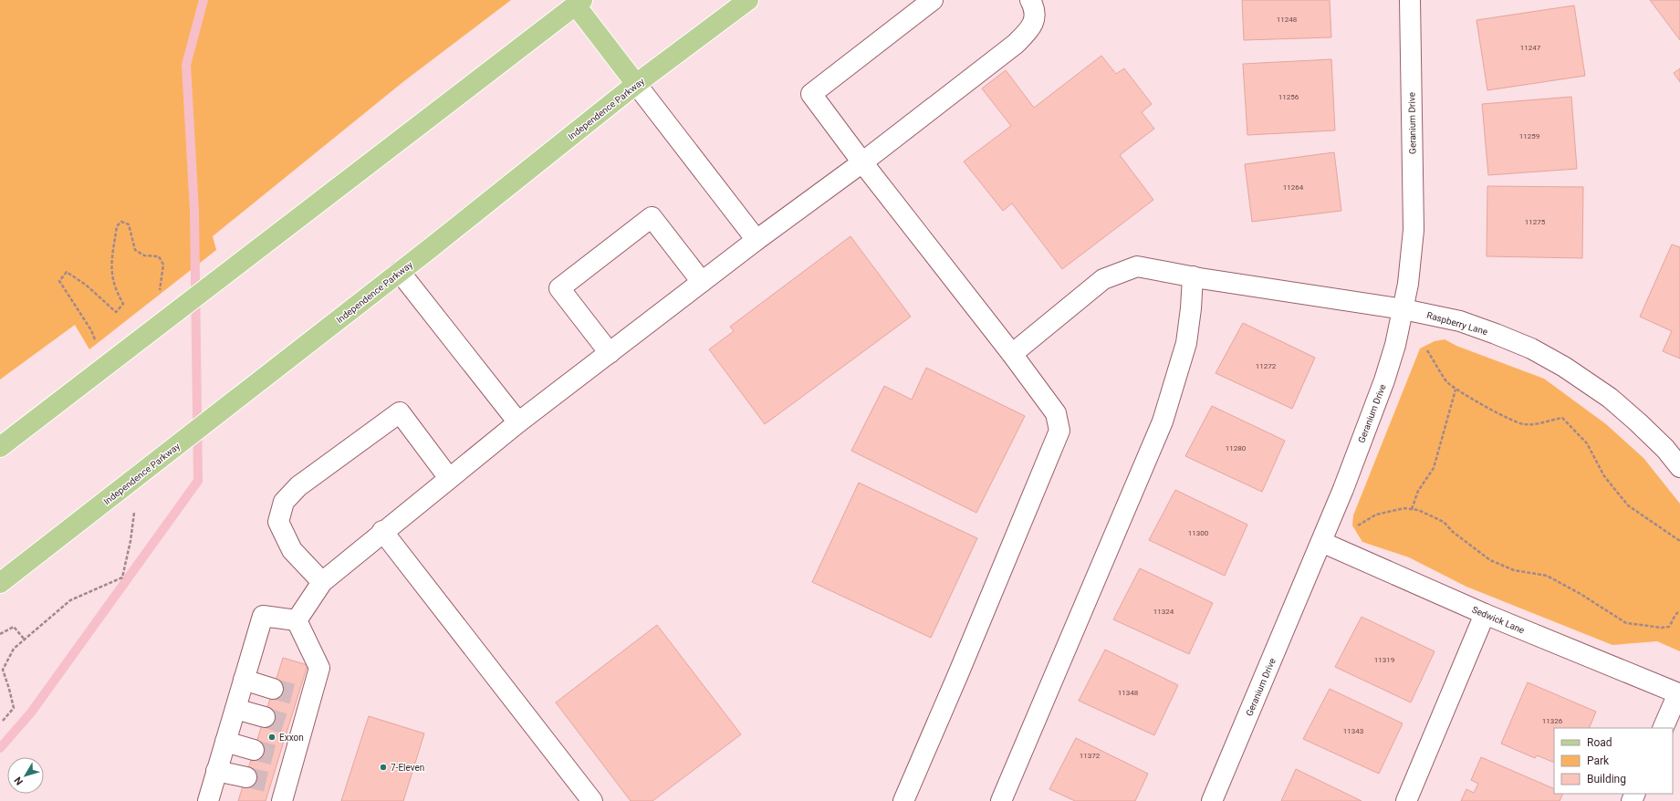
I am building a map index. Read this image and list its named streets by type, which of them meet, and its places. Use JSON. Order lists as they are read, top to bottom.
{
  "streets": {
    "main road": ["Independence Parkway"],
    "street": ["Geranium Drive", "Raspberry Lane", "Sedwick Lane"]
  },
  "crossings": [
    ["Geranium Drive", "Raspberry Lane"],
    ["Geranium Drive", "Sedwick Lane"]
  ],
  "places": ["Exxon", "7-Eleven"],
  "house_numbers": [
    "11248",
    "11247",
    "11256",
    "11259",
    "11264",
    "11275",
    "11272",
    "11280",
    "11300",
    "11324",
    "11319",
    "11348",
    "11326",
    "11343",
    "11372"
  ],
  "legend": ["Road", "Park", "Building"],
  "north": "bottom left"
}
